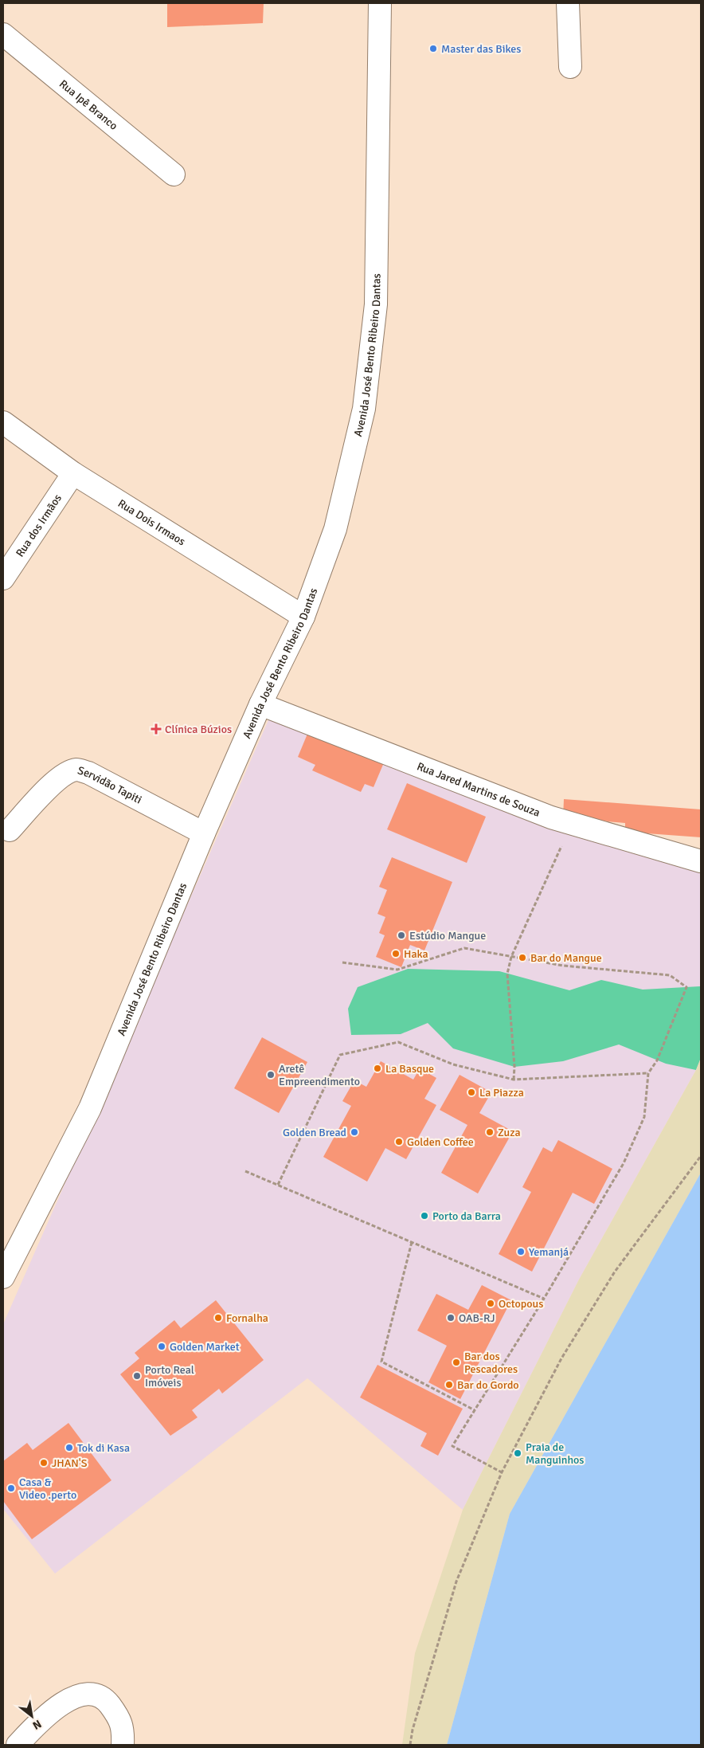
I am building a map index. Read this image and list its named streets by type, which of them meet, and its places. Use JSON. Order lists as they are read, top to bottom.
{
  "streets": {
    "street": [
      "Rua Ipê Branco",
      "Avenida José Bento Ribeiro Dantas",
      "Rua Dois Irmaos",
      "Rua dos Irmãos",
      "Servidão Tapiti",
      "Rua Jared Martins de Souza"
    ]
  },
  "crossings": [
    ["Avenida José Bento Ribeiro Dantas", "Rua Dois Irmaos"],
    ["Avenida José Bento Ribeiro Dantas", "Servidão Tapiti"],
    ["Avenida José Bento Ribeiro Dantas", "Rua Jared Martins de Souza"],
    ["Rua Dois Irmaos", "Rua dos Irmãos"]
  ],
  "places": {
    "other": [
      "Master das Bikes",
      "Estúdio Mangue",
      "Haka",
      "Bar do Mangue",
      "La Basque",
      "Aretê Empreendimento",
      "La Piazza",
      "Golden Bread",
      "Zuza",
      "Golden Coffee",
      "Porto da Barra",
      "Yemanjá",
      "Octopous",
      "Fornalha",
      "OAB-RJ",
      "Golden Market",
      "Bar dos Pescadores",
      "Porto Real Imóveis",
      "Bar do Gordo",
      "Tok di Kasa",
      "Praia de Manguinhos",
      "JHAN'S",
      "Casa & Video .perto"
    ],
    "health": ["Clínica Búzios"]
  },
  "north": "bottom right"
}
